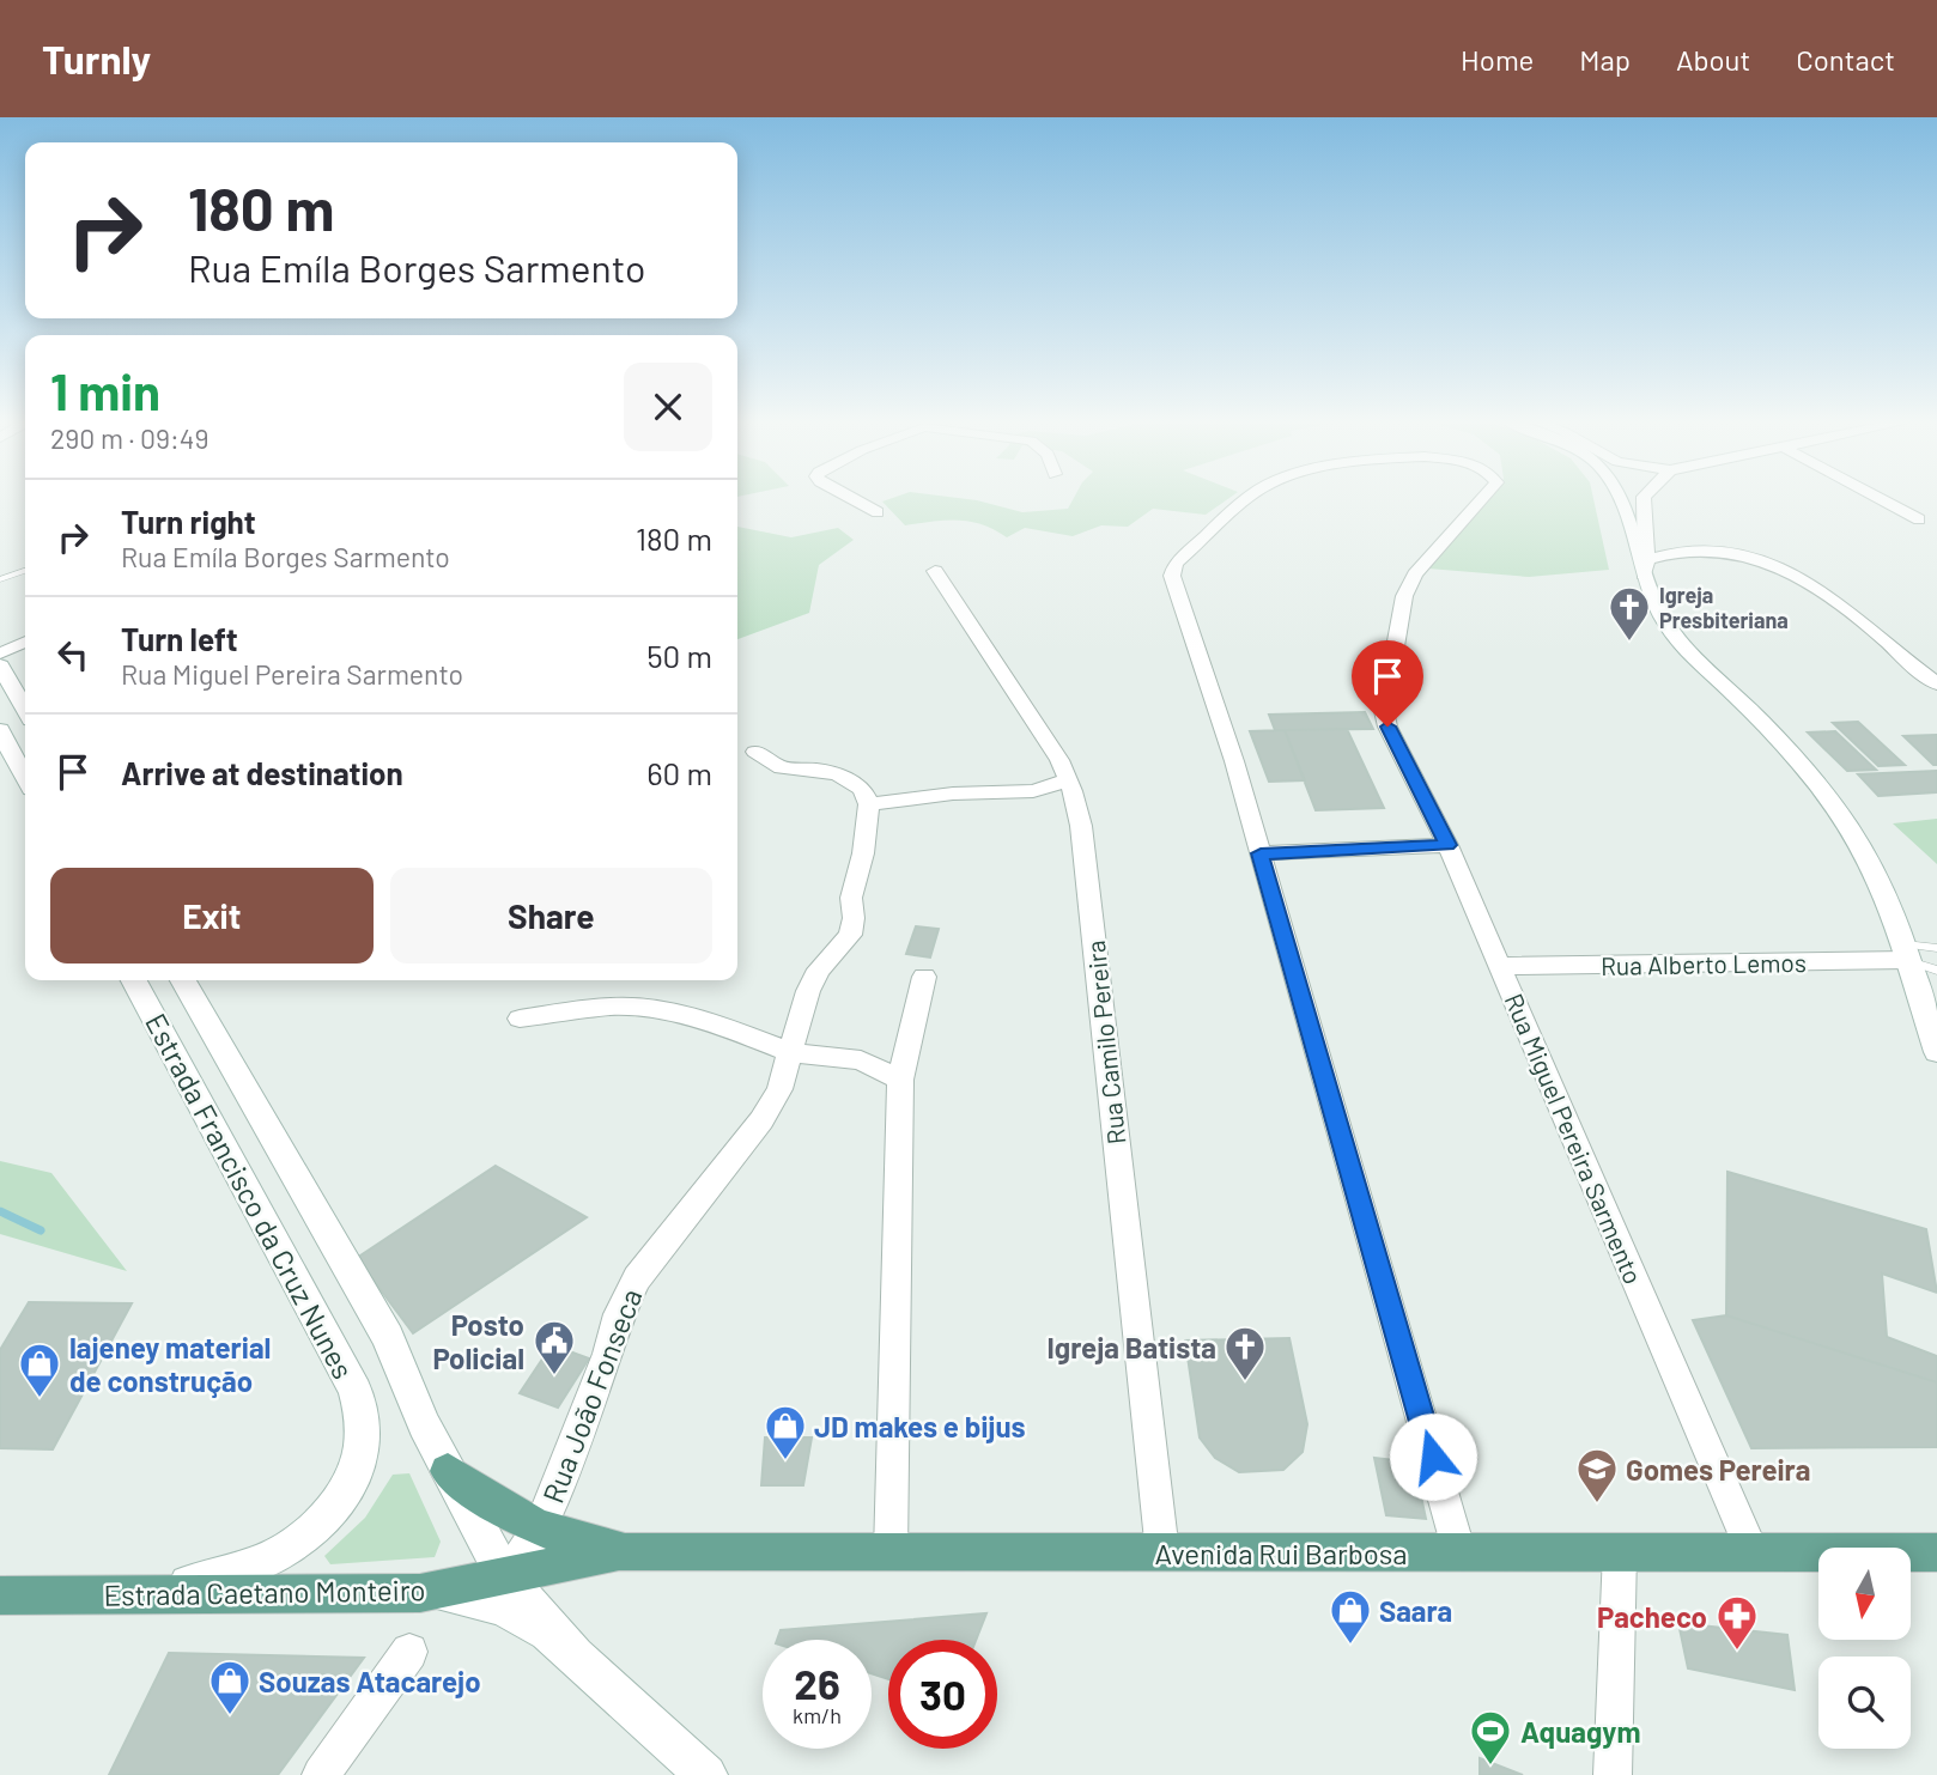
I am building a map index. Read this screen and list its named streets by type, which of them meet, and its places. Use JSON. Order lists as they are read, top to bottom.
{
  "streets": {
    "main road": ["Estrada Francisco da Cruz Nunes", "Avenida Rui Barbosa", "Estrada Caetano Monteiro"],
    "street": [
      "Rua Alberto Lemos",
      "Rua Camilo Pereira",
      "Rua Miguel Pereira Sarmento",
      "Rua João Fonseca"
    ]
  },
  "crossings": [
    ["Rua Alberto Lemos", "Rua Miguel Pereira Sarmento"],
    ["Rua Camilo Pereira", "Avenida Rui Barbosa"],
    ["Rua Miguel Pereira Sarmento", "Avenida Rui Barbosa"],
    ["Estrada Francisco da Cruz Nunes", "Rua João Fonseca"],
    ["Estrada Francisco da Cruz Nunes", "Estrada Caetano Monteiro"],
    ["Rua João Fonseca", "Estrada Caetano Monteiro"],
    ["Avenida Rui Barbosa", "Estrada Caetano Monteiro"]
  ],
  "places": {
    "church": ["Igreja Presbiteriana", "Igreja Batista"],
    "public building": ["Posto Policial"],
    "shop": [
      "lajeney material de construção",
      "JD makes e bijus",
      "Saara",
      "Souzas Atacarejo"
    ],
    "school or university": ["Gomes Pereira"],
    "pharmacy": ["Pacheco"],
    "sports": ["Aquagym"]
  },
  "north": "bottom",
  "page": {
    "header": "Turnly",
    "nav": [
      "Home",
      "Map",
      "About",
      "Contact"
    ],
    "turn": ["180 m", "Rua Emíla Borges Sarmento"],
    "heading": ["1 min", "290 m · 09:49"],
    "list": [
      {
        "name": "Turn right",
        "note": "Rua Emíla Borges Sarmento",
        "value": "180 m"
      },
      {
        "name": "Turn left",
        "note": "Rua Miguel Pereira Sarmento",
        "value": "50 m"
      },
      {
        "name": "Arrive at destination",
        "value": "60 m"
      }
    ],
    "buttons": ["Exit", "Share"],
    "speed": "26 km/h",
    "limit": "30"
  }
}
